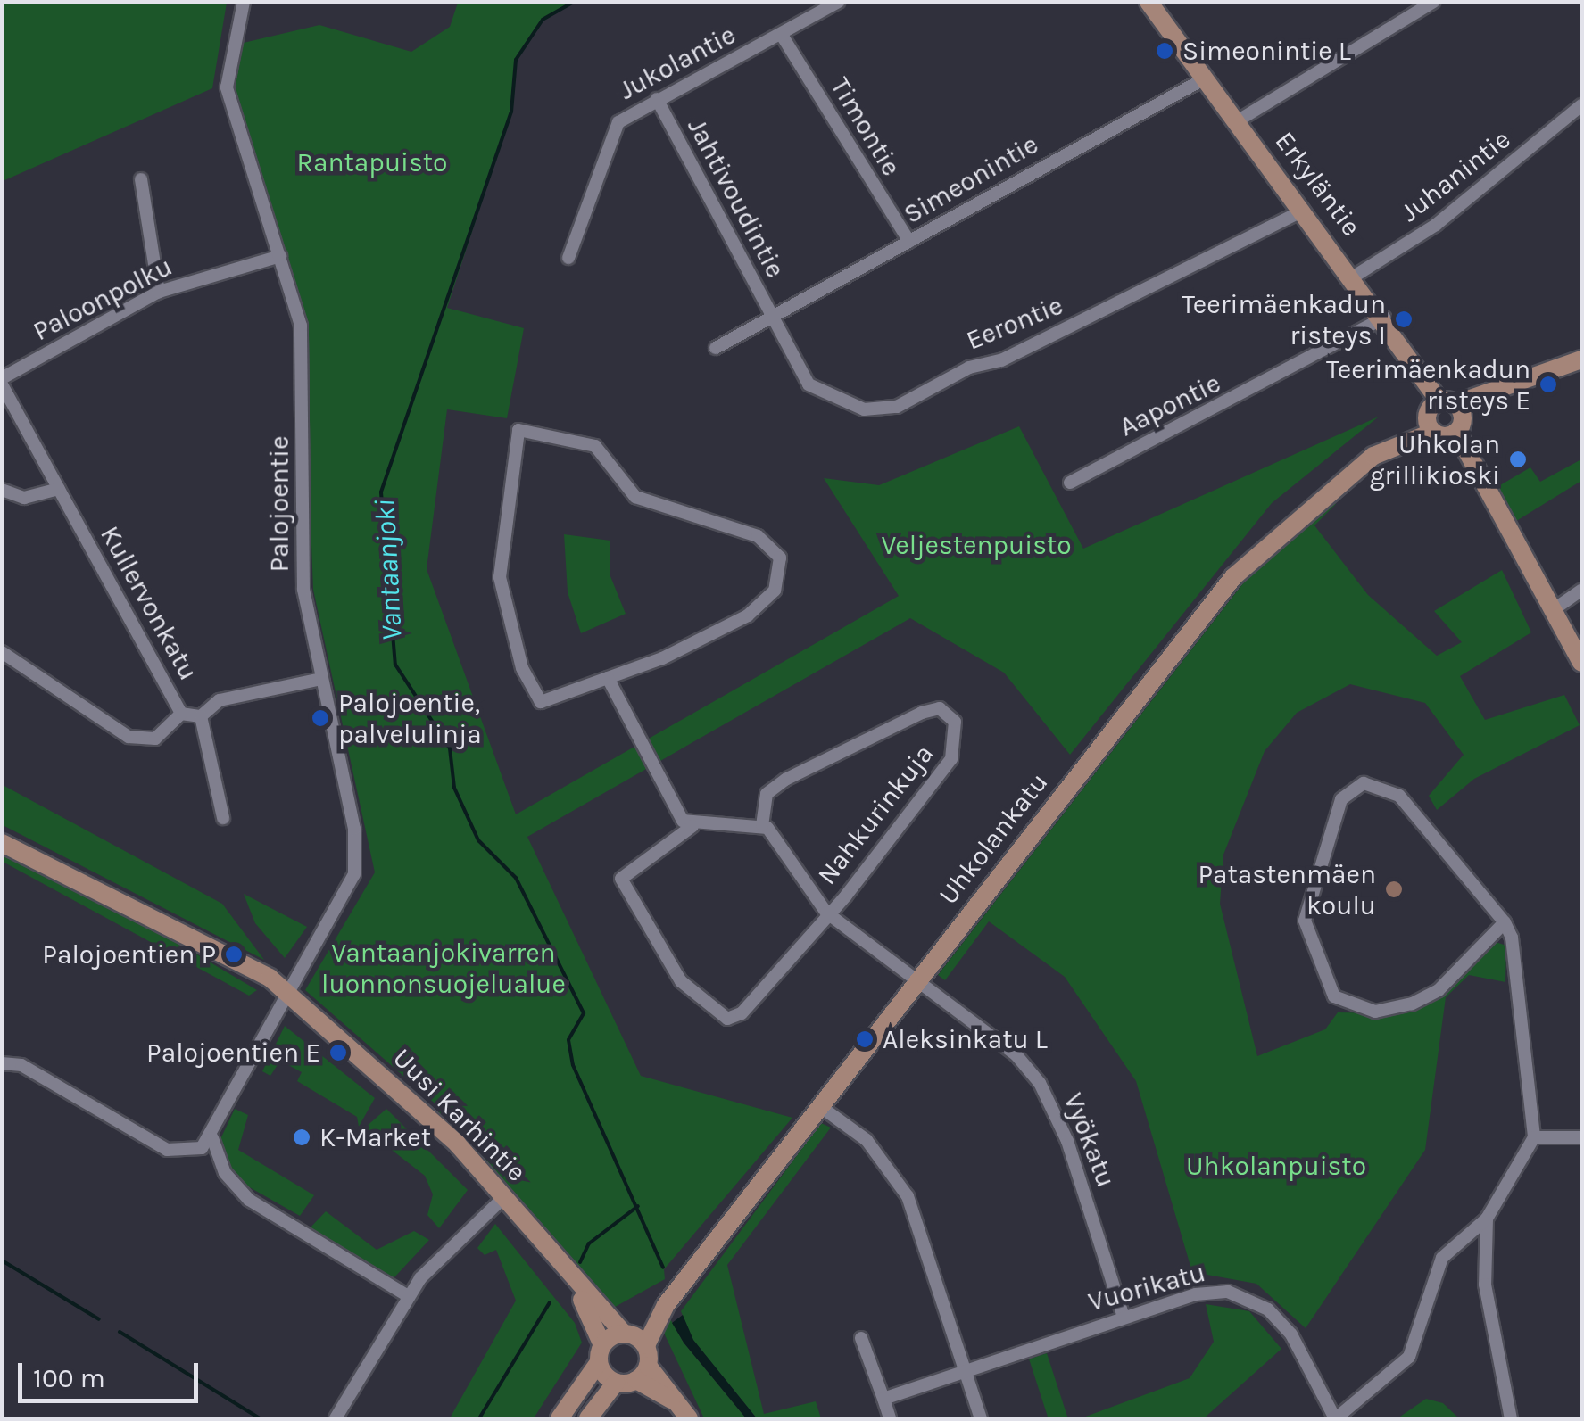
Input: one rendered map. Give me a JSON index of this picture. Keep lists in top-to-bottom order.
{
  "streets": {
    "street": [
      "Jukolantie",
      "Timontie",
      "Juhanintie",
      "Simeonintie",
      "Erkyläntie",
      "Jahtivoudintie",
      "Paloonpolku",
      "Eerontie",
      "Aapontie",
      "Palojoentie",
      "Kullervonkatu",
      "Nahkurinkuja",
      "Uhkolankatu",
      "Uusi Karhintie",
      "Vyökatu",
      "Vuorikatu"
    ]
  },
  "crossings": [
    ["Jukolantie", "Timontie"],
    ["Jukolantie", "Jahtivoudintie"],
    ["Timontie", "Simeonintie"],
    ["Juhanintie", "Erkyläntie"],
    ["Simeonintie", "Erkyläntie"],
    ["Simeonintie", "Jahtivoudintie"],
    ["Simeonintie", "Eerontie"],
    ["Erkyläntie", "Eerontie"],
    ["Erkyläntie", "Aapontie"],
    ["Erkyläntie", "Uhkolankatu"],
    ["Jahtivoudintie", "Eerontie"],
    ["Paloonpolku", "Palojoentie"],
    ["Paloonpolku", "Kullervonkatu"],
    ["Palojoentie", "Kullervonkatu"],
    ["Palojoentie", "Uusi Karhintie"],
    ["Nahkurinkuja", "Vyökatu"],
    ["Uhkolankatu", "Uusi Karhintie"],
    ["Uhkolankatu", "Vyökatu"],
    ["Vyökatu", "Vuorikatu"]
  ],
  "water": ["Vantaanjoki"],
  "parks": [
    "Rantapuisto",
    "Veljestenpuisto",
    "Vantaanjokivarren luonnonsuojelualue",
    "Uhkolanpuisto"
  ],
  "places": [
    "Simeonintie L",
    "Teerimäenkadun risteys I",
    "Teerimäenkadun risteys E",
    "Uhkolan grillikioski",
    "Palojoentie, palvelulinja",
    "Patastenmäen koulu",
    "Palojoentien P",
    "Aleksinkatu L",
    "Palojoentien E",
    "K-Market"
  ],
  "scale_bar": "100 m"
}
